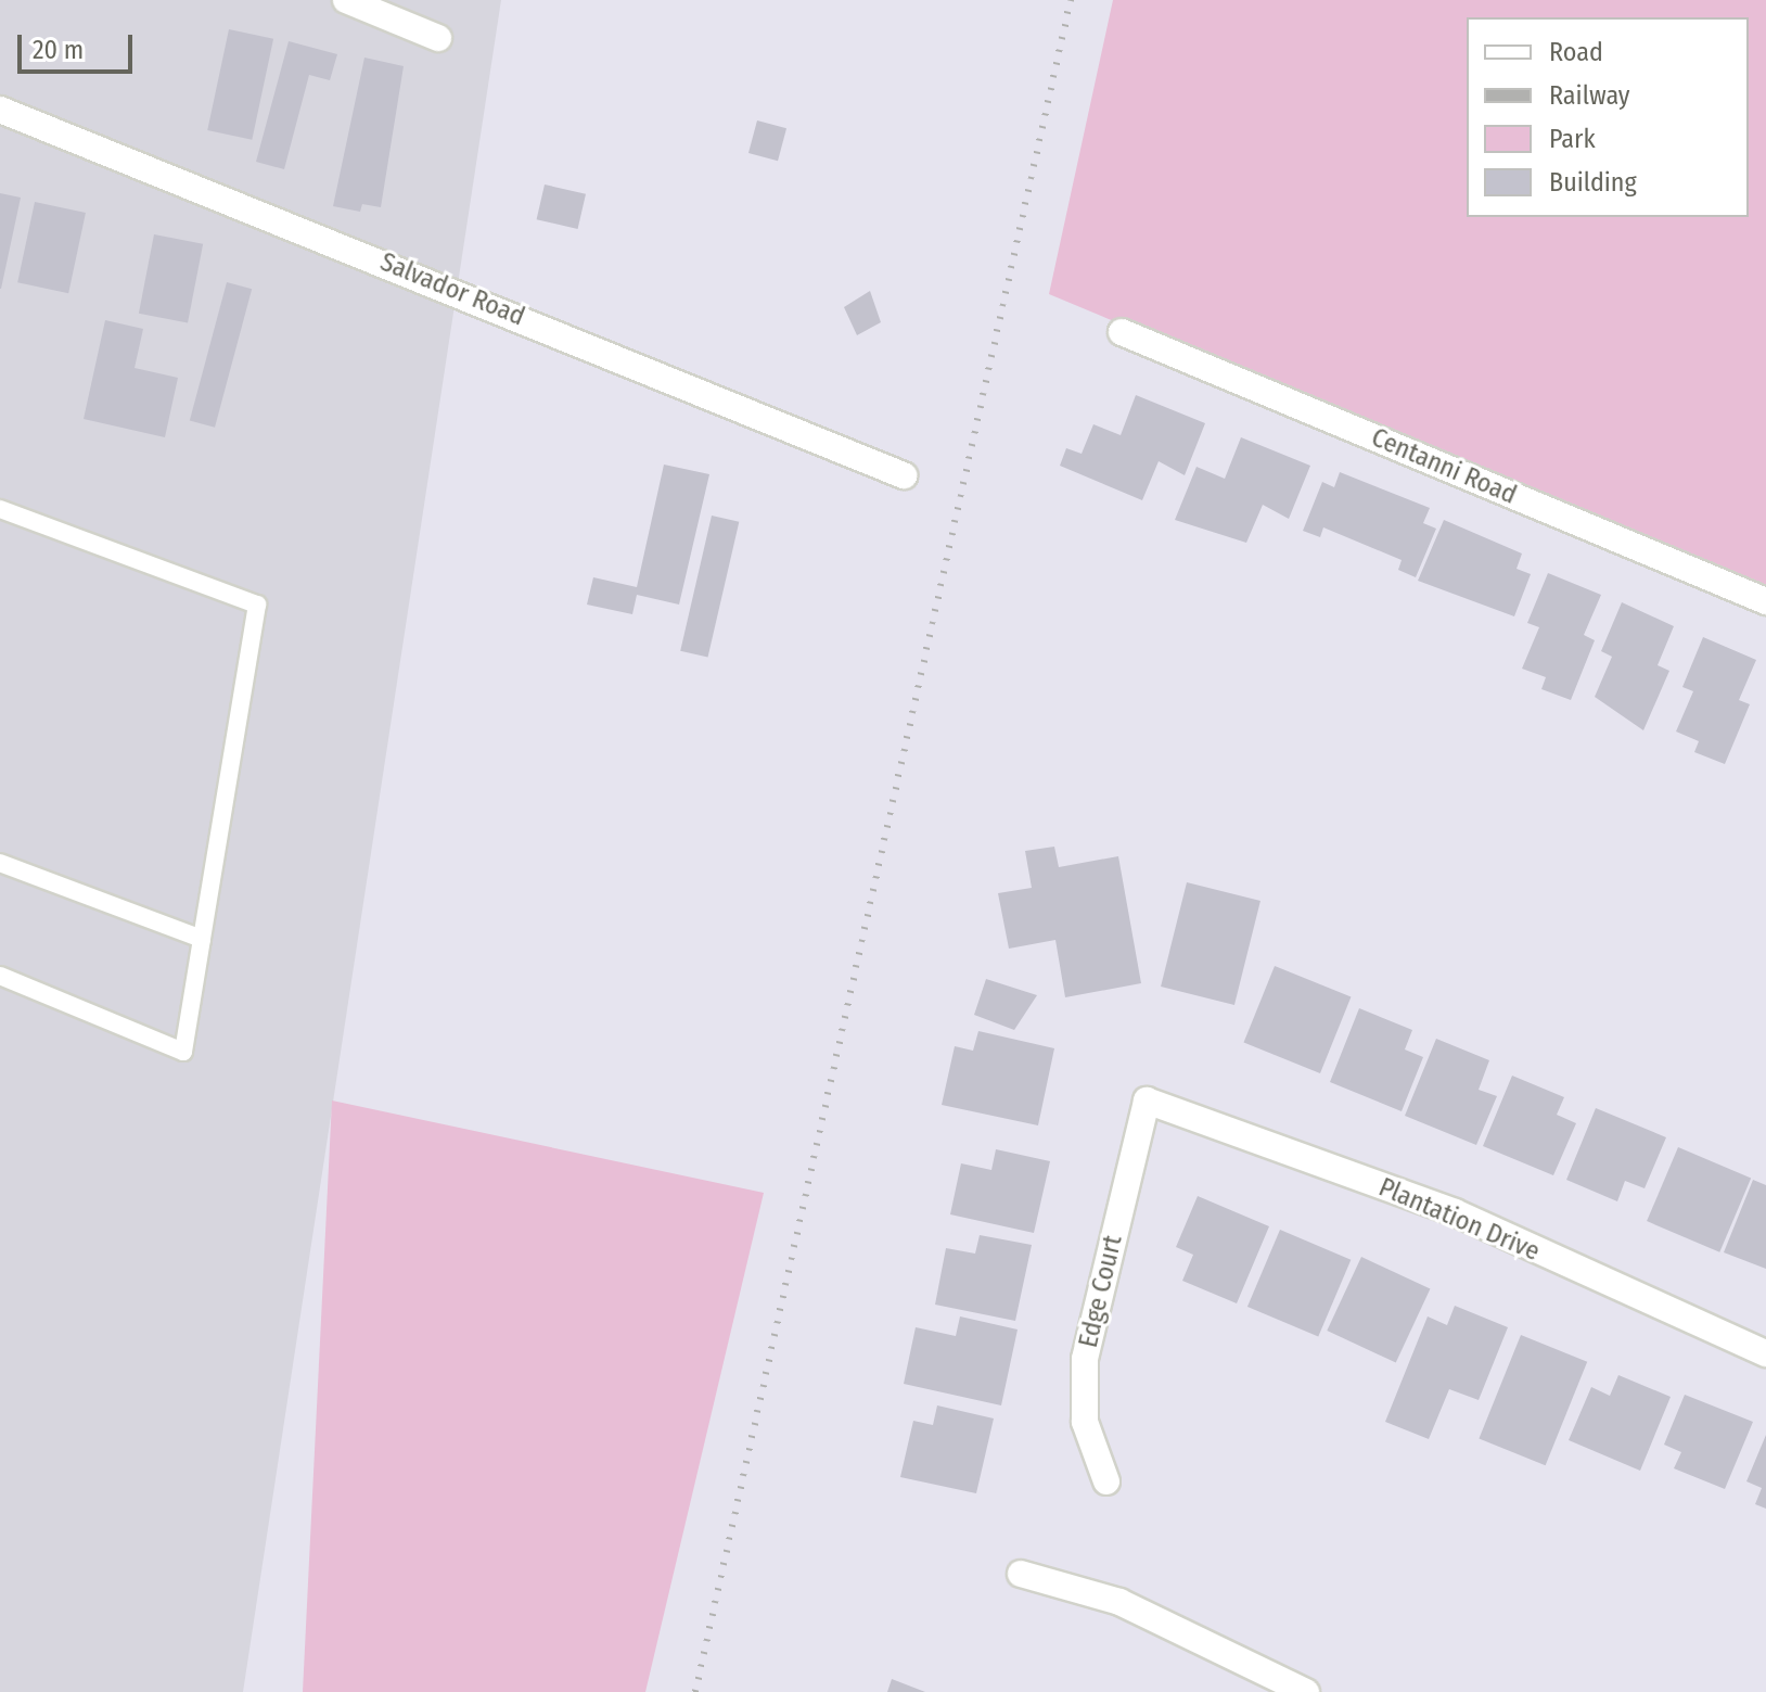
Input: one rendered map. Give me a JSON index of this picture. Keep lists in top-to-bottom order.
{
  "streets": {
    "street": [
      "Salvador Road",
      "Centanni Road",
      "Plantation Drive",
      "Edge Court"
    ]
  },
  "crossings": [
    ["Plantation Drive", "Edge Court"]
  ],
  "legend": [
    "Road",
    "Railway",
    "Park",
    "Building"
  ],
  "scale_bar": "20 m"
}
